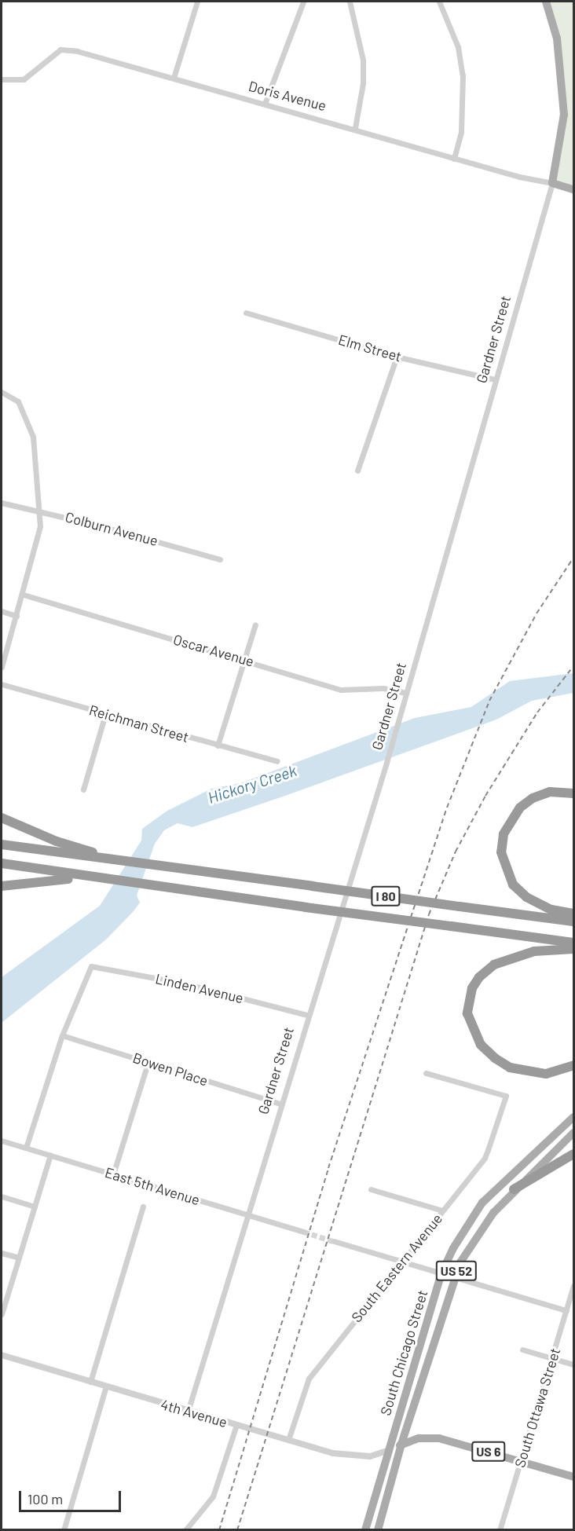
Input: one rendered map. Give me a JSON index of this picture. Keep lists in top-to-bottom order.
{
  "streets": {
    "highway": ["I 80"],
    "main road": [
      "Doris Avenue",
      "Gardner Street",
      "US 52",
      "South Chicago Street",
      "US 6"
    ],
    "street": [
      "Elm Street",
      "Colburn Avenue",
      "Oscar Avenue",
      "Reichman Street",
      "Linden Avenue",
      "Bowen Place",
      "East 5th Avenue",
      "South Eastern Avenue",
      "South Ottawa Street",
      "4th Avenue"
    ]
  },
  "crossings": [
    ["Doris Avenue", "Gardner Street"],
    ["Gardner Street", "Elm Street"],
    ["Gardner Street", "Oscar Avenue"],
    ["Gardner Street", "Linden Avenue"],
    ["Gardner Street", "Bowen Place"],
    ["Gardner Street", "East 5th Avenue"],
    ["Gardner Street", "4th Avenue"],
    ["Linden Avenue", "Bowen Place"],
    ["South Eastern Avenue", "4th Avenue"],
    ["South Chicago Street", "4th Avenue"],
    ["South Chicago Street", "US 6"],
    ["South Ottawa Street", "US 6"],
    ["4th Avenue", "US 6"]
  ],
  "water": ["Hickory Creek"],
  "scale_bar": "100 m"
}
